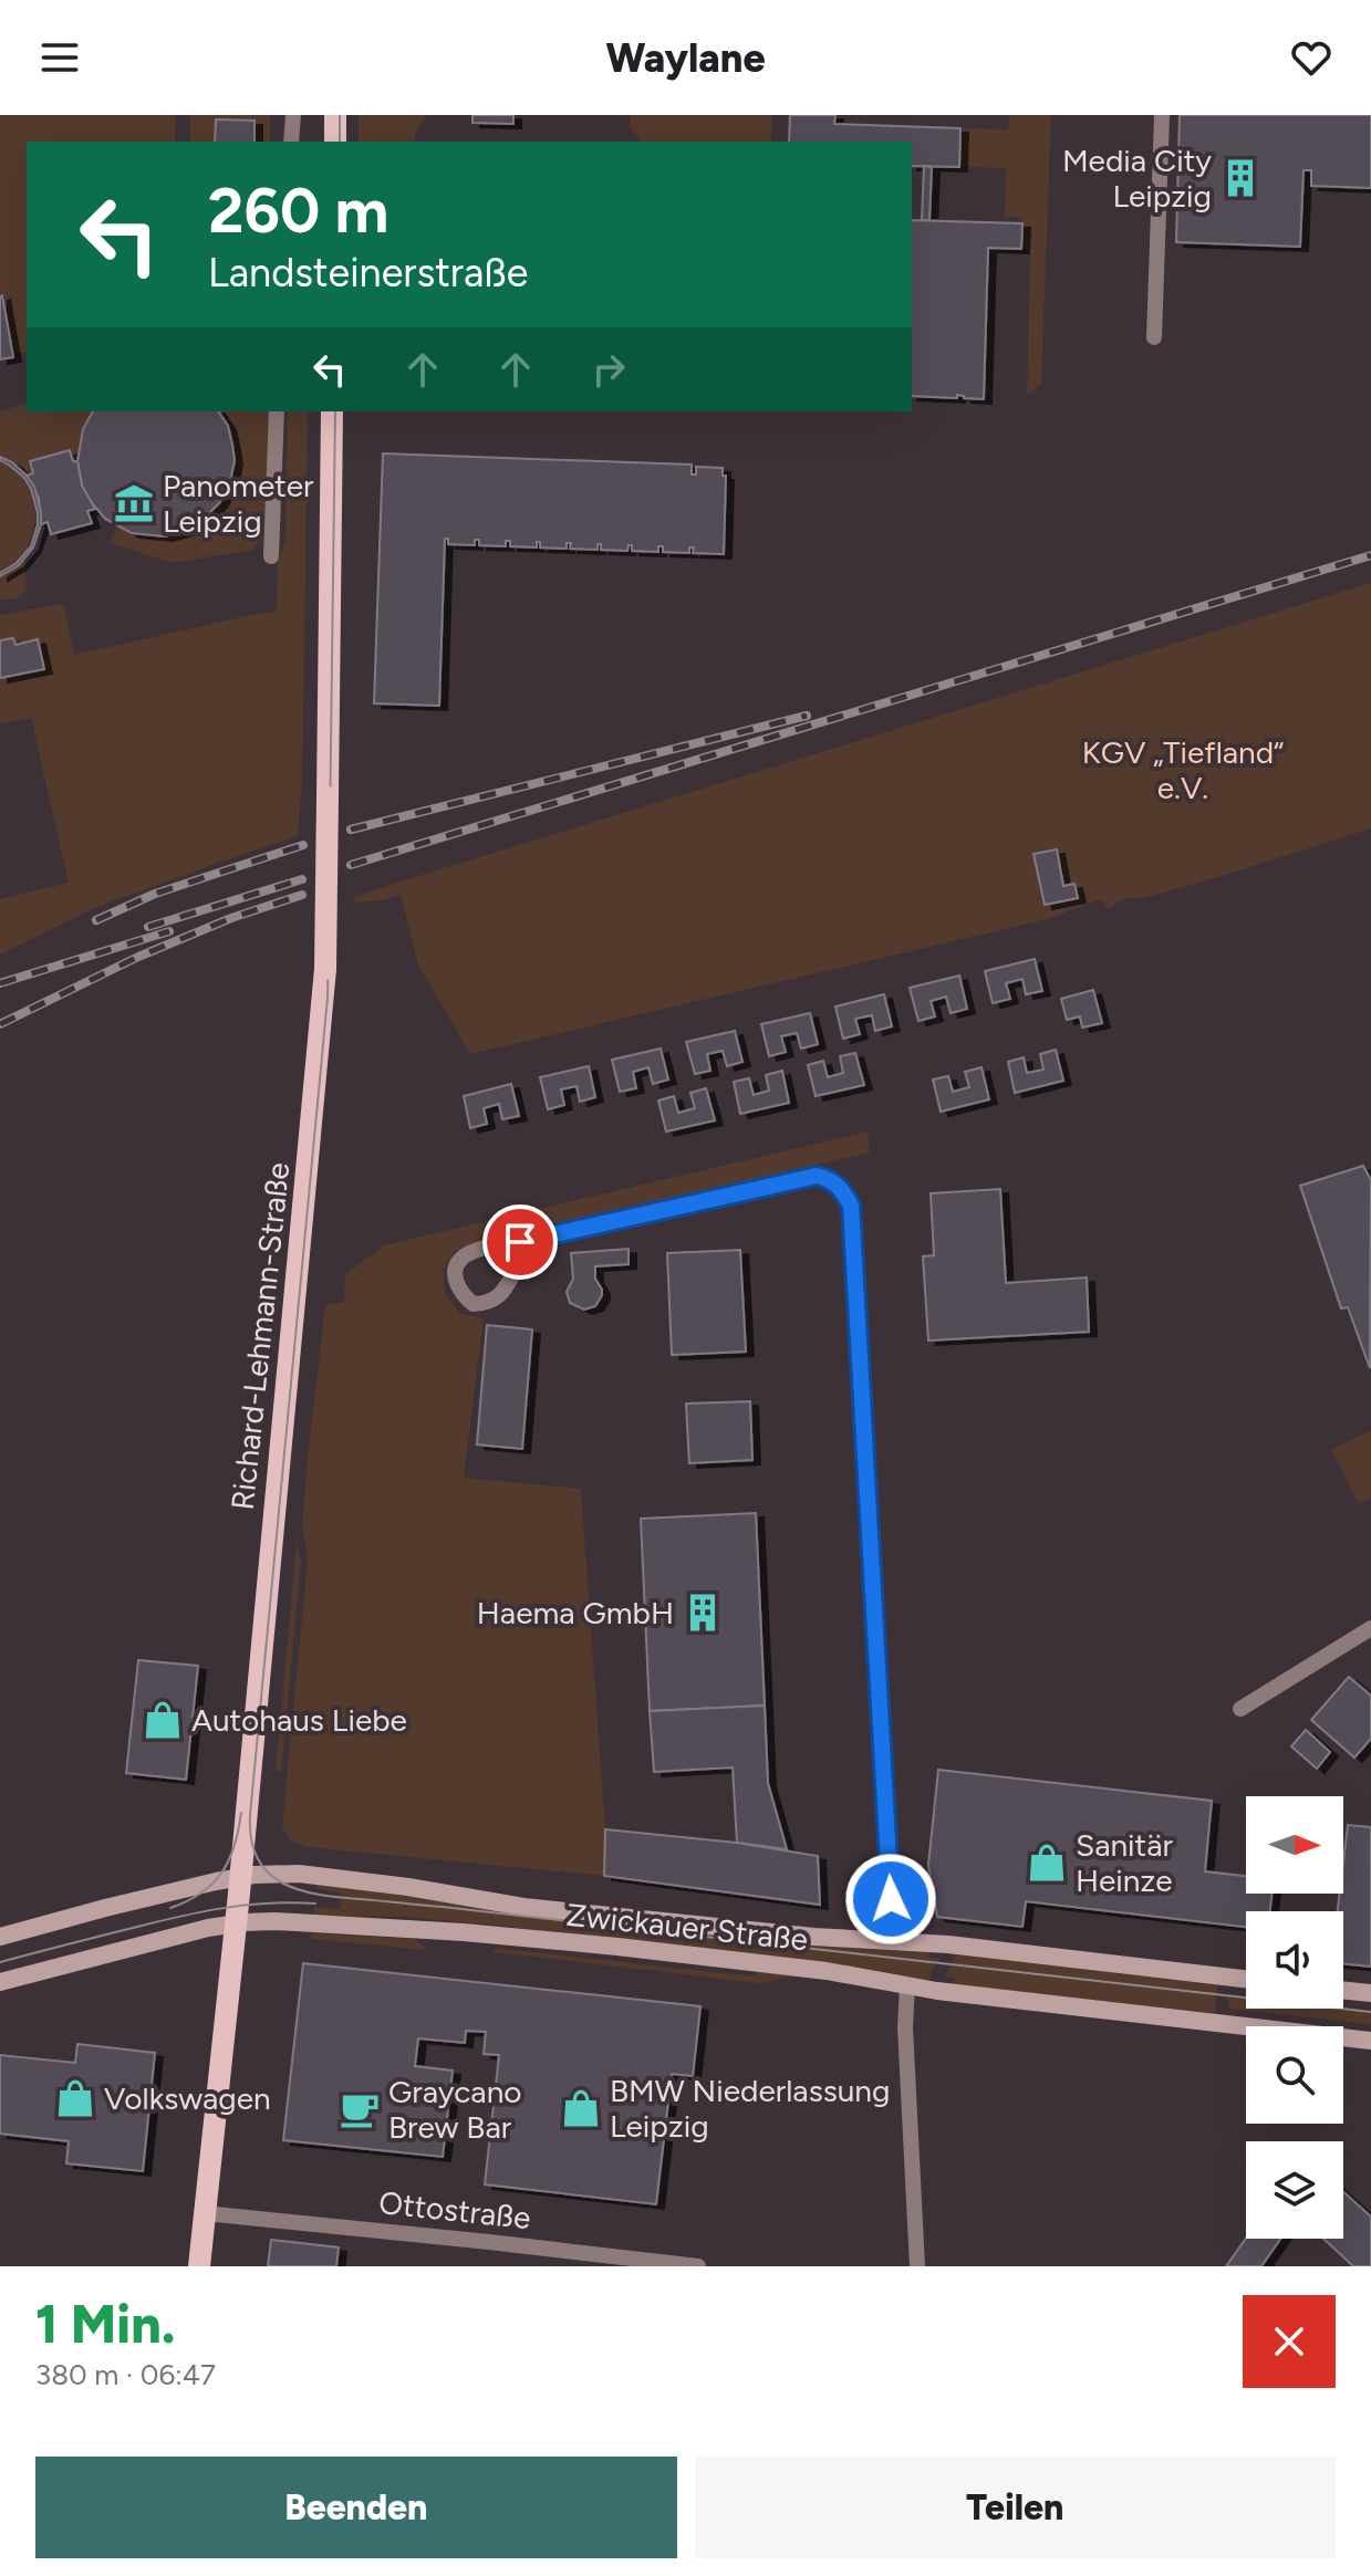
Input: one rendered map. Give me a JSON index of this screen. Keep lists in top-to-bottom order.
{
  "streets": {
    "main road": ["Richard-Lehmann-Straße", "Zwickauer Straße"],
    "street": ["Ottostraße"]
  },
  "crossings": [
    ["Richard-Lehmann-Straße", "Zwickauer Straße"],
    ["Richard-Lehmann-Straße", "Ottostraße"]
  ],
  "parks": ["KGV „Tiefland“ e.V."],
  "places": {
    "building": ["Media City Leipzig", "Haema GmbH"],
    "museum": ["Panometer Leipzig"],
    "shop": [
      "Autohaus Liebe",
      "Sanitär Heinze",
      "Volkswagen",
      "BMW Niederlassung Leipzig"
    ],
    "cafe": ["Graycano Brew Bar"]
  },
  "north": "right",
  "page": {
    "header": "Waylane",
    "turn": ["260 m", "Landsteinerstraße"],
    "heading": ["1 Min.", "380 m · 06:47"],
    "buttons": ["Beenden", "Teilen"]
  }
}
